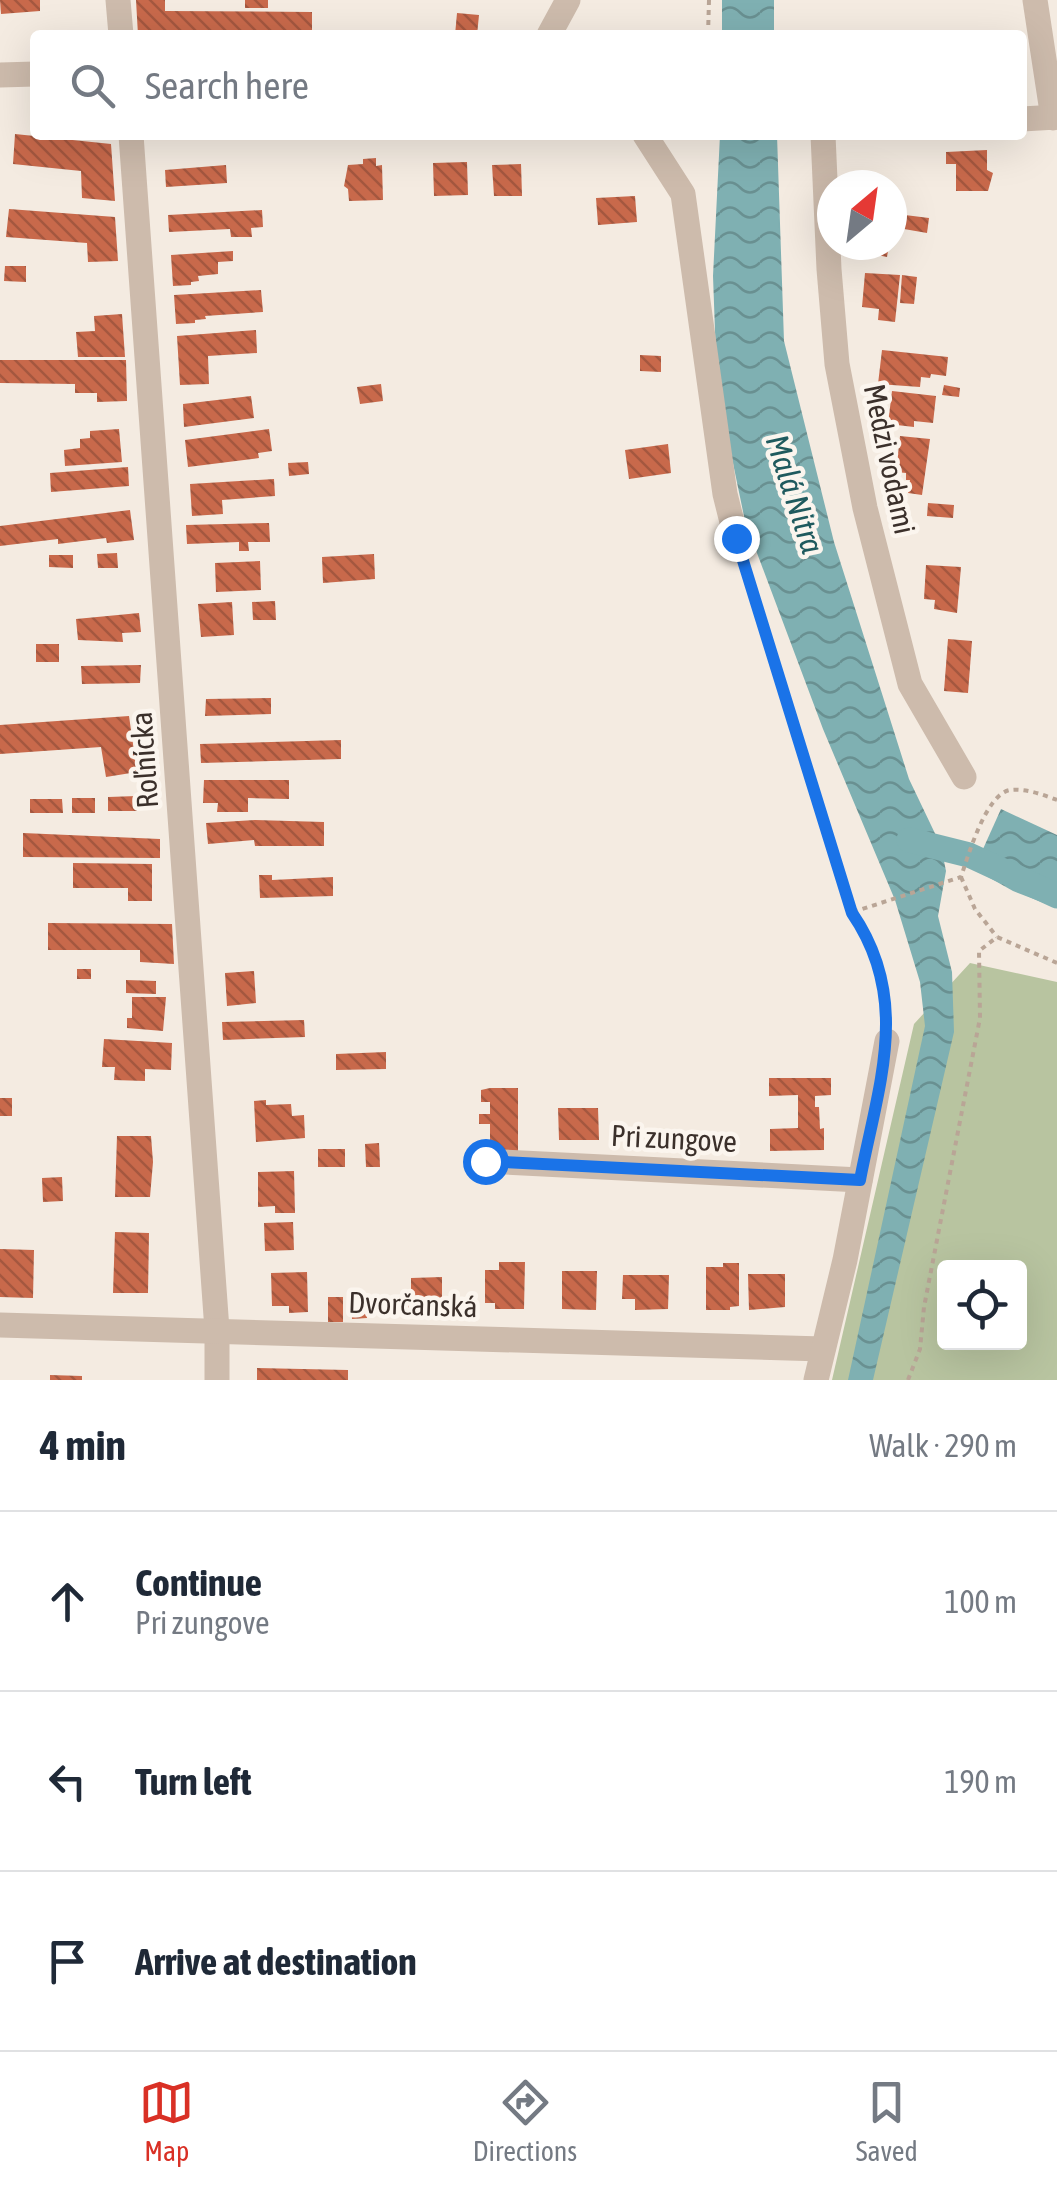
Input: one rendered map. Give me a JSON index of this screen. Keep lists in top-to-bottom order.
{
  "streets": {
    "street": [
      "Medzi vodami",
      "Roľnícka",
      "Pri zungove",
      "Dvorčanská"
    ]
  },
  "crossings": [
    ["Roľnícka", "Dvorčanská"]
  ],
  "water": ["Malá Nitra"],
  "north": "top right",
  "page": {
    "search": "Search here",
    "heading": ["4 min", "Walk · 290 m"],
    "list": [
      ["Continue", "Pri zungove", "100 m"],
      ["Turn left", "190 m"],
      "Arrive at destination"
    ],
    "nav": ["Map", "Directions", "Saved"]
  }
}
